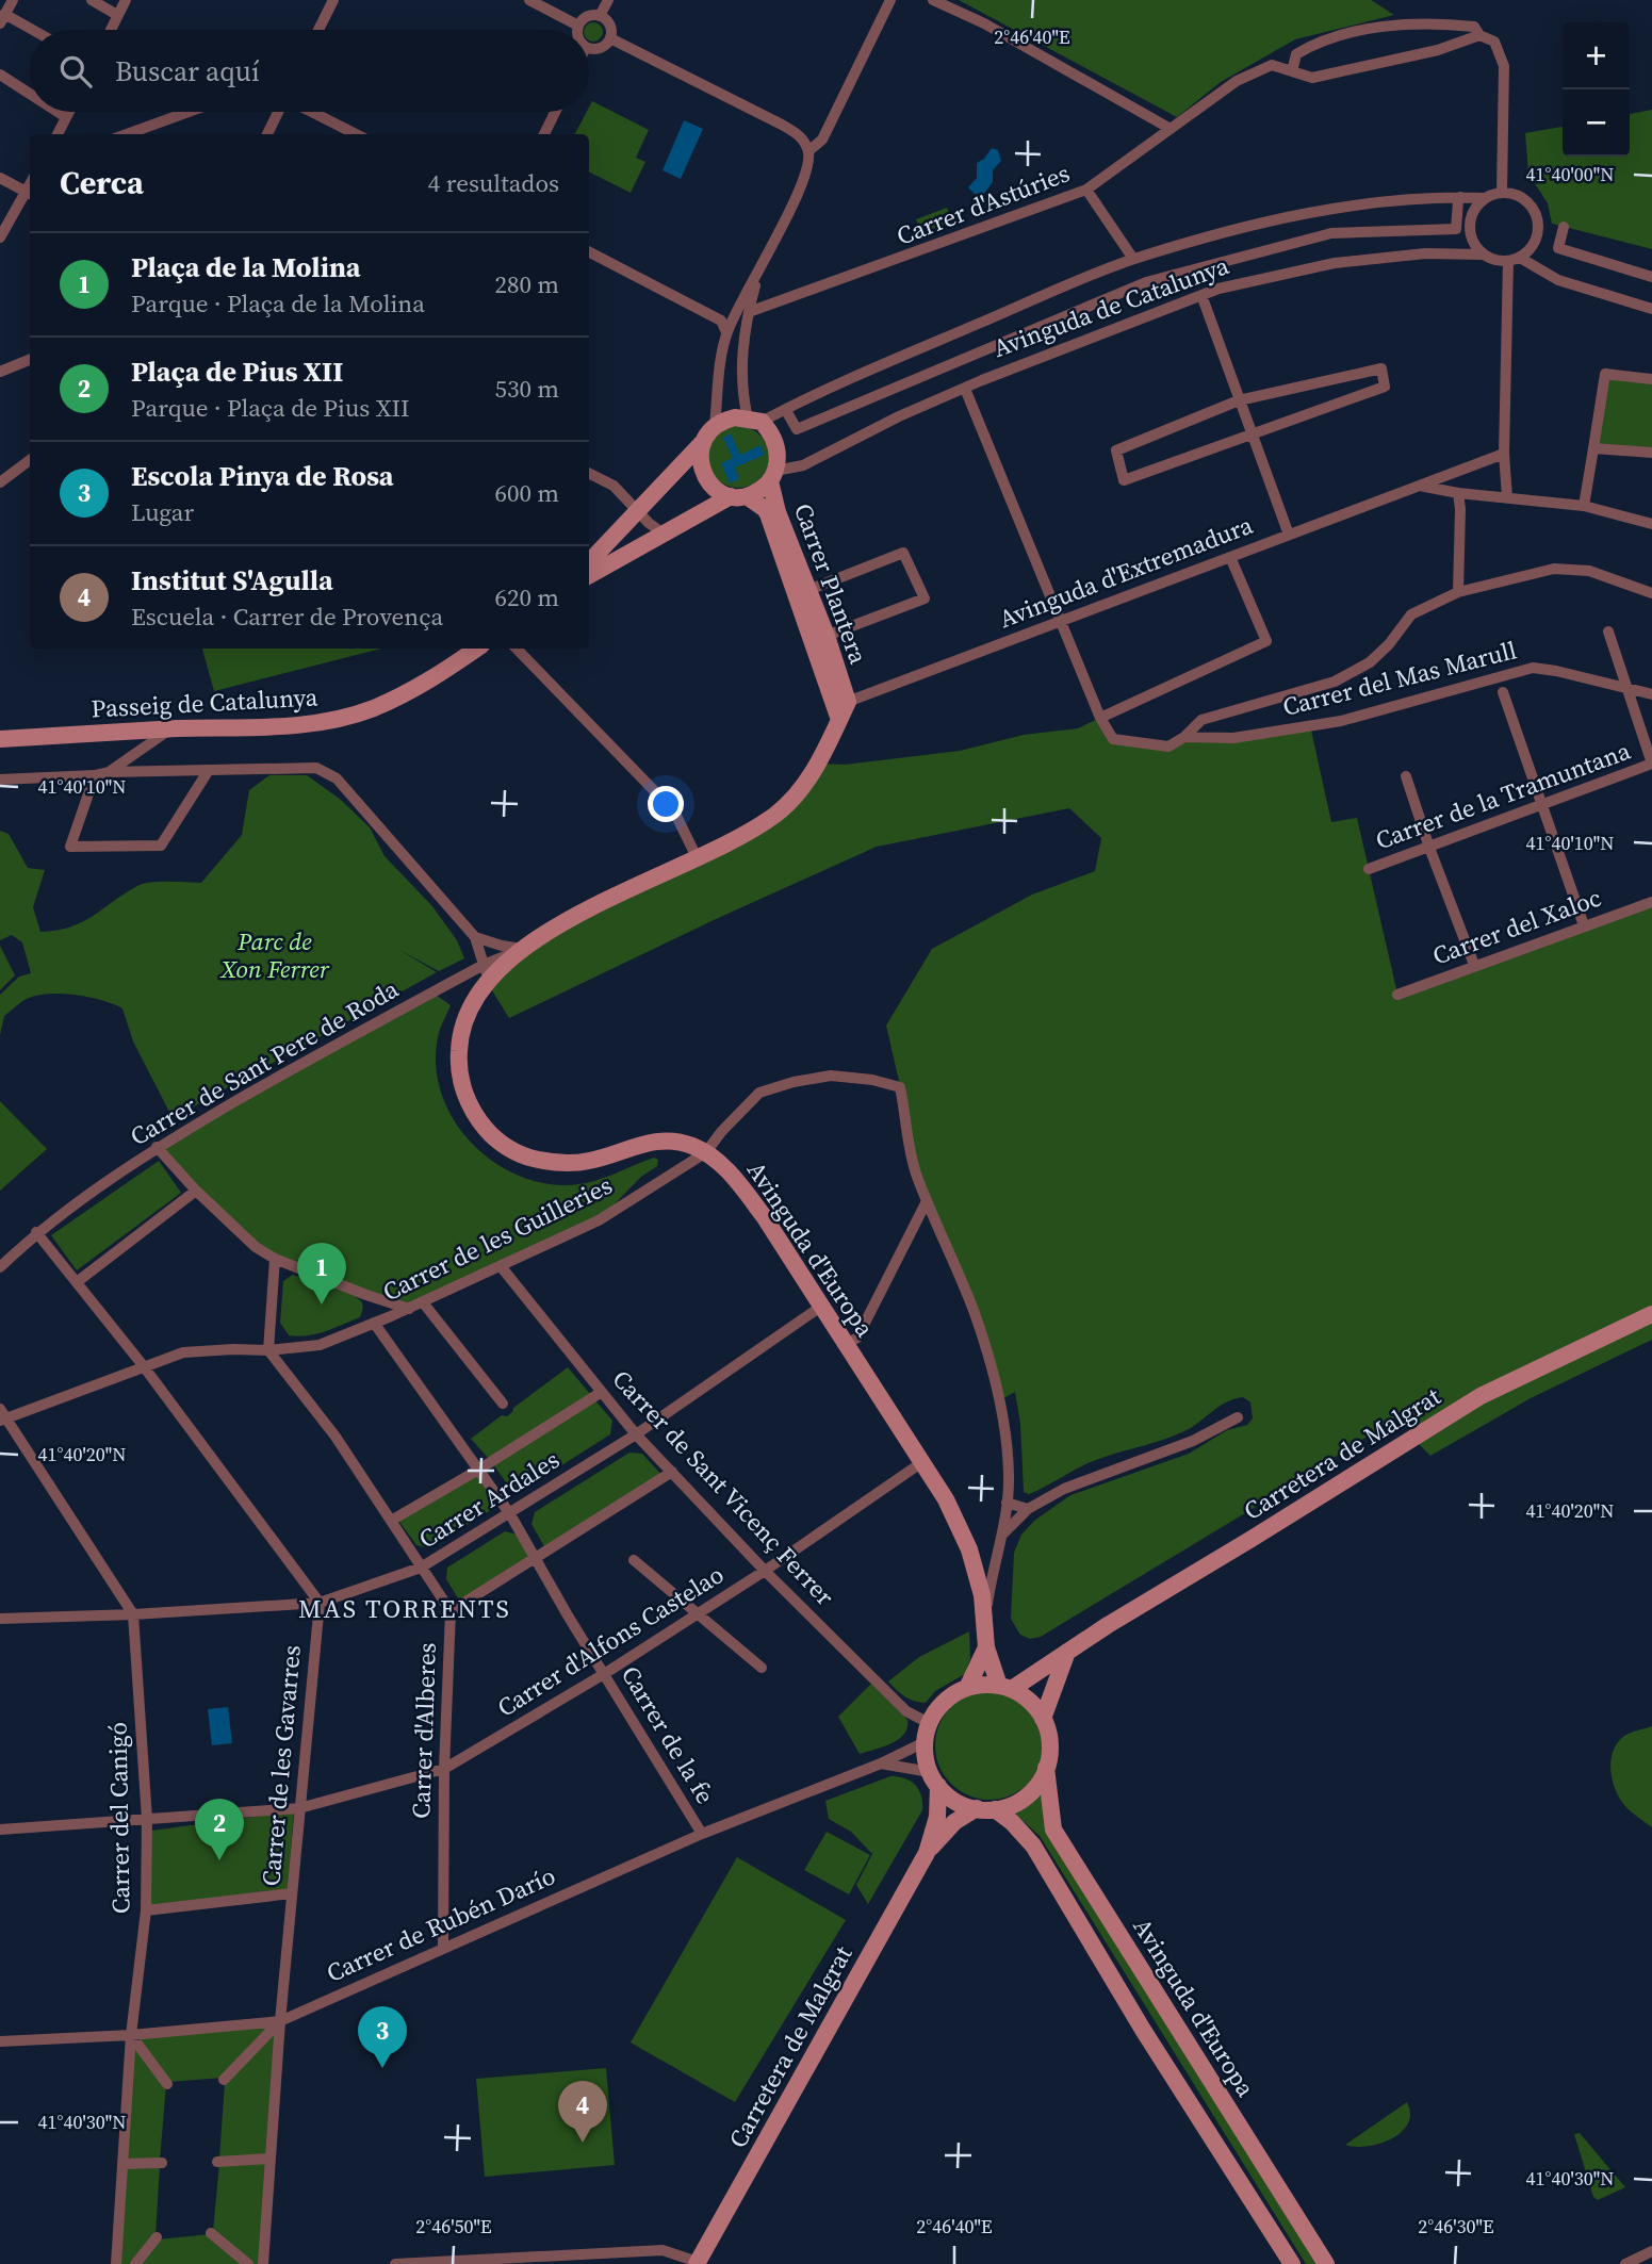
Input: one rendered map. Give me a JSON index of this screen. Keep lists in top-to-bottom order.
{
  "streets": {
    "street": [
      "Carrer d'Astúries",
      "Avinguda de Catalunya",
      "Avinguda d'Extremadura",
      "Carrer Plantera",
      "Carrer del Mas Marull",
      "Passeig de Catalunya",
      "Carrer de la Tramuntana",
      "Carrer del Xaloc",
      "Carrer de Sant Pere de Roda",
      "Carrer de les Guilleries",
      "Avinguda d'Europa",
      "Carretera de Malgrat",
      "Carrer de Sant Vicenç Ferrer",
      "Carrer Ardales",
      "Carrer d'Alfons Castelao",
      "Carrer d'Alberes",
      "Carrer de la fe",
      "Carrer de les Gavarres",
      "Carrer del Canigó",
      "Carrer de Rubén Darío"
    ]
  },
  "crossings": [
    ["Avinguda de Catalunya", "Carrer Plantera"],
    ["Avinguda d'Extremadura", "Carrer Plantera"],
    ["Avinguda d'Extremadura", "Avinguda d'Europa"],
    ["Carrer Plantera", "Avinguda d'Europa"],
    ["Carrer de Sant Pere de Roda", "Avinguda d'Europa"],
    ["Carrer de les Guilleries", "Avinguda d'Europa"],
    ["Carrer de les Guilleries", "Carrer de Sant Vicenç Ferrer"],
    ["Carrer de les Guilleries", "Carrer d'Alberes"],
    ["Carrer de les Guilleries", "Carrer de la fe"],
    ["Carrer de les Guilleries", "Carrer del Canigó"],
    ["Avinguda d'Europa", "Carretera de Malgrat"],
    ["Avinguda d'Europa", "Carrer de Sant Vicenç Ferrer"],
    ["Avinguda d'Europa", "Carrer Ardales"],
    ["Avinguda d'Europa", "Carrer d'Alfons Castelao"],
    ["Avinguda d'Europa", "Carrer de Rubén Darío"],
    ["Carretera de Malgrat", "Carrer de Sant Vicenç Ferrer"],
    ["Carretera de Malgrat", "Carrer de Rubén Darío"],
    ["Carrer de Sant Vicenç Ferrer", "Carrer Ardales"],
    ["Carrer de Sant Vicenç Ferrer", "Carrer d'Alfons Castelao"],
    ["Carrer de Sant Vicenç Ferrer", "Carrer de Rubén Darío"],
    ["Carrer Ardales", "Carrer d'Alberes"],
    ["Carrer Ardales", "Carrer de la fe"],
    ["Carrer Ardales", "Carrer de les Gavarres"],
    ["Carrer Ardales", "Carrer del Canigó"],
    ["Carrer d'Alfons Castelao", "Carrer d'Alberes"],
    ["Carrer d'Alfons Castelao", "Carrer de la fe"],
    ["Carrer d'Alfons Castelao", "Carrer de les Gavarres"],
    ["Carrer d'Alfons Castelao", "Carrer del Canigó"],
    ["Carrer d'Alberes", "Carrer de Rubén Darío"],
    ["Carrer de la fe", "Carrer de Rubén Darío"],
    ["Carrer de les Gavarres", "Carrer de Rubén Darío"],
    ["Carrer del Canigó", "Carrer de Rubén Darío"]
  ],
  "districts": ["MAS TORRENTS"],
  "parks": ["Parc de Xon Ferrer"],
  "page": {
    "map_buttons": ["+", "−"],
    "search": "Buscar aquí",
    "heading": ["Cerca", "4 resultados"],
    "list": [
      {
        "mark": "1",
        "name": "Plaça de la Molina",
        "note": "Parque · Plaça de la Molina",
        "value": "280 m"
      },
      {
        "mark": "2",
        "name": "Plaça de Pius XII",
        "note": "Parque · Plaça de Pius XII",
        "value": "530 m"
      },
      {
        "mark": "3",
        "name": "Escola Pinya de Rosa",
        "note": "Lugar",
        "value": "600 m"
      },
      {
        "mark": "4",
        "name": "Institut S'Agulla",
        "note": "Escuela · Carrer de Provença",
        "value": "620 m"
      }
    ],
    "pins": [
      "1",
      "2",
      "3",
      "4"
    ]
  },
  "coordinates": [
    "2°46'40\"E",
    "41°40'00\"N",
    "41°40'10\"N",
    "41°40'20\"N",
    "41°40'30\"N",
    "2°46'50\"E",
    "2°46'30\"E"
  ]
}
